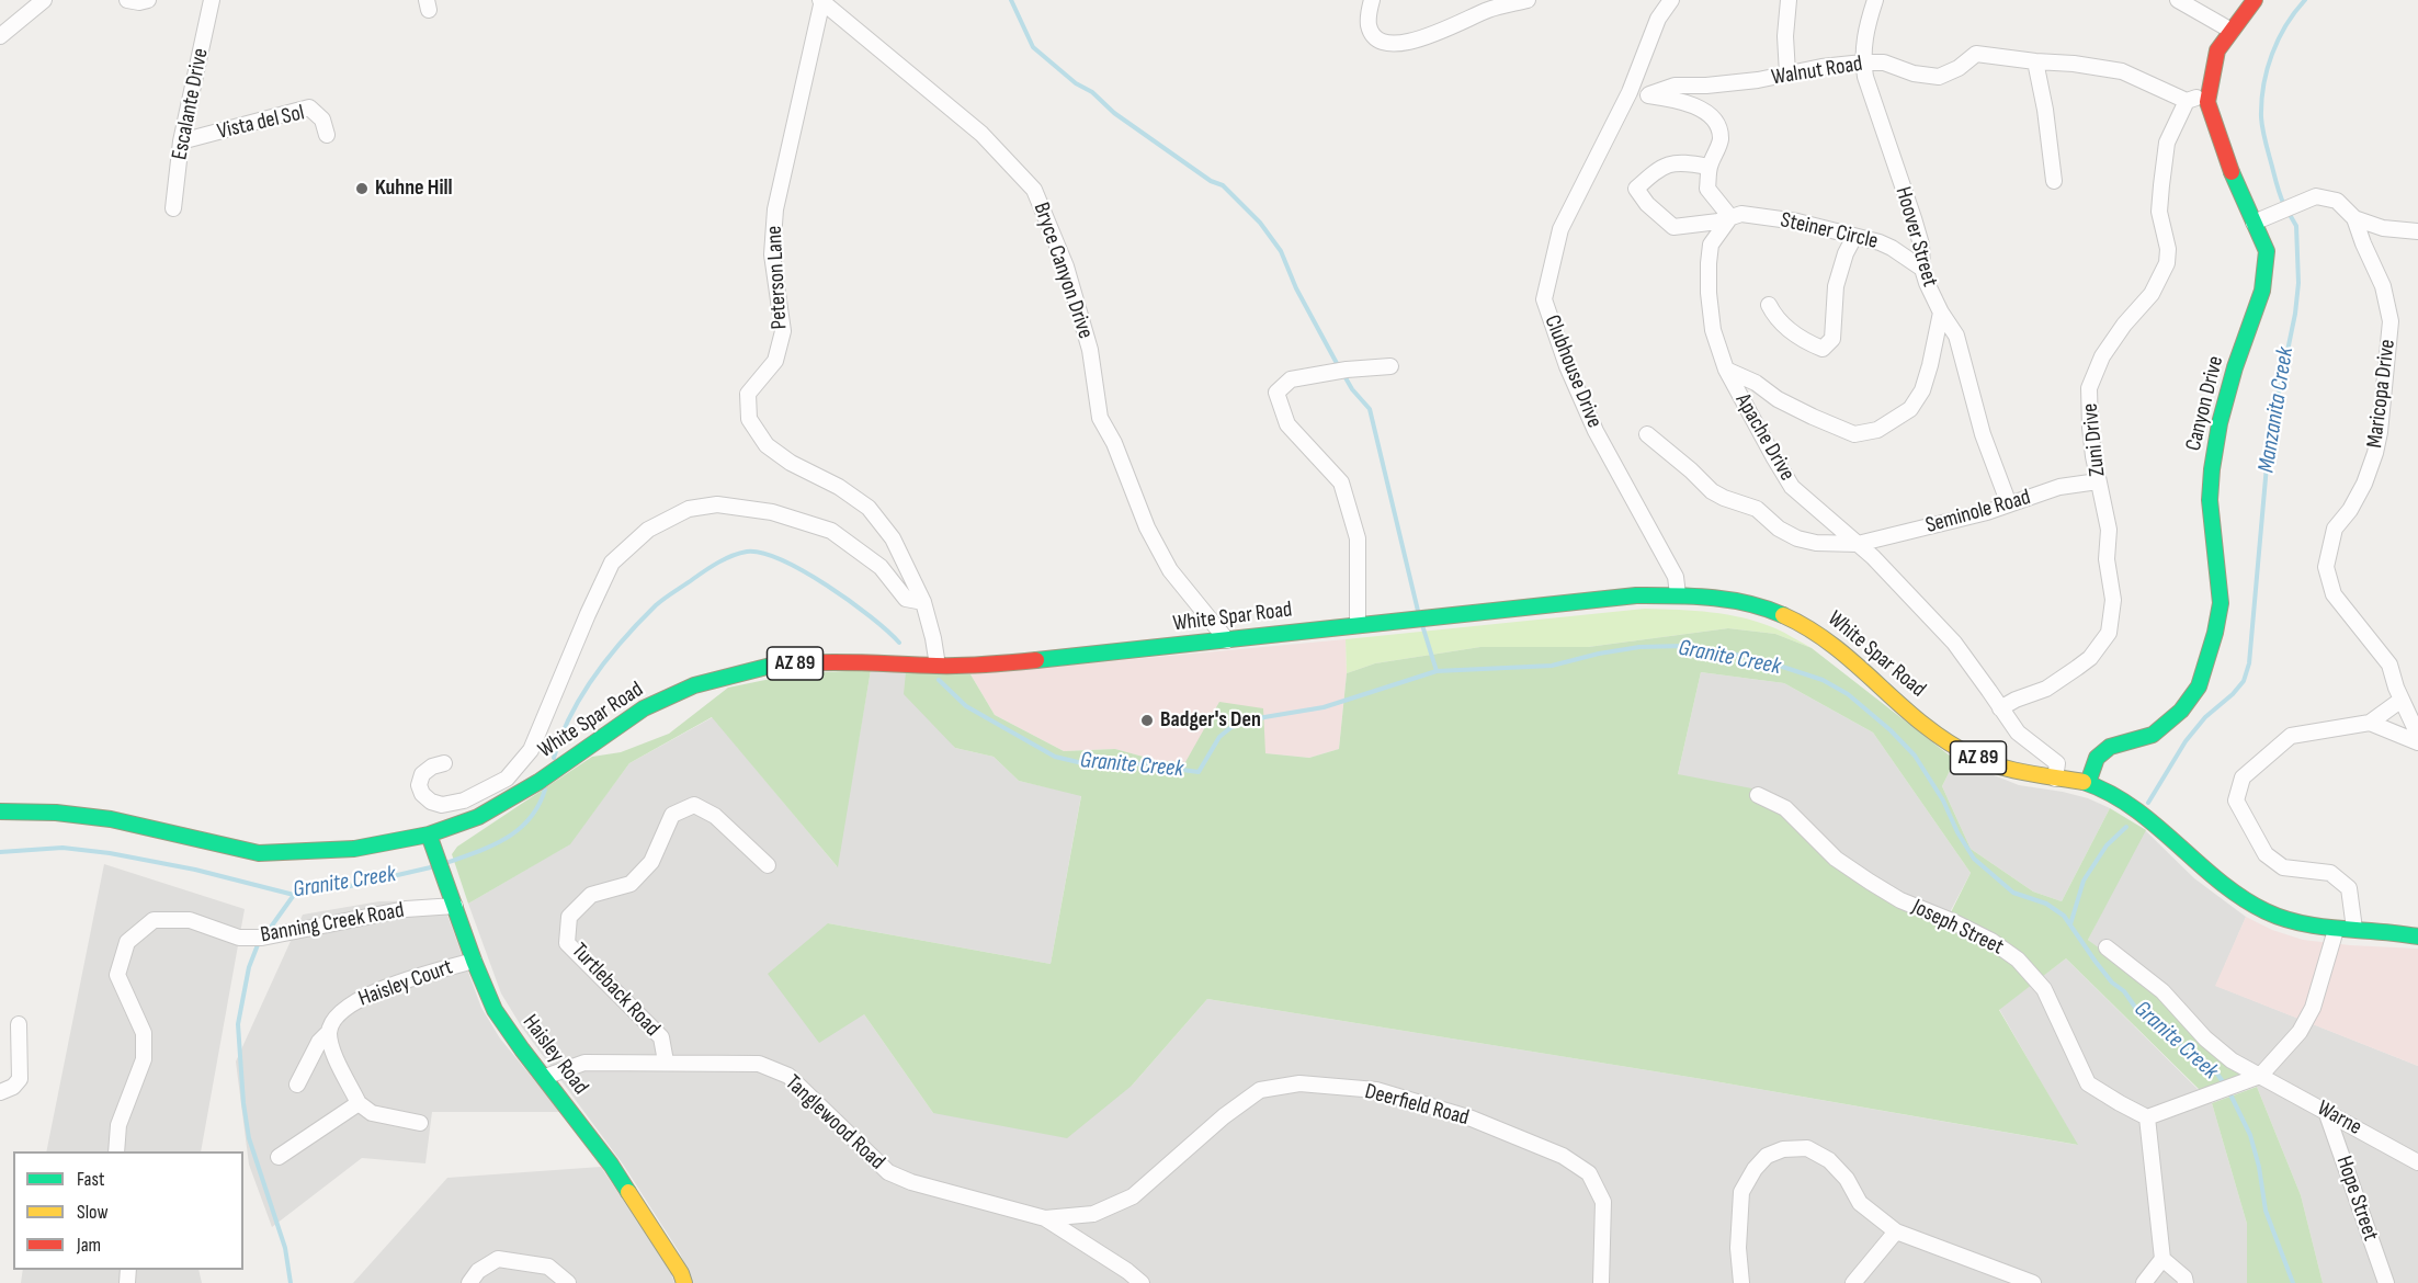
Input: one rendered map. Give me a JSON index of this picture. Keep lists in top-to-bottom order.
{
  "streets": {
    "main road": [
      "Canyon Drive",
      "White Spar Road",
      "AZ 89",
      "Haisley Road"
    ],
    "street": [
      "Walnut Road",
      "Escalante Drive",
      "Vista del Sol",
      "Steiner Circle",
      "Hoover Street",
      "Bryce Canyon Drive",
      "Peterson Lane",
      "Clubhouse Drive",
      "Maricopa Drive",
      "Apache Drive",
      "Zuni Drive",
      "Seminole Road",
      "Banning Creek Road",
      "Joseph Street",
      "Haisley Court",
      "Turtleback Road",
      "Deerfield Road",
      "Warne",
      "Tanglewood Road",
      "Hope Street"
    ]
  },
  "crossings": [
    ["Walnut Road", "Hoover Street"],
    ["Walnut Road", "Clubhouse Drive"],
    ["Walnut Road", "Zuni Drive"],
    ["Escalante Drive", "Vista del Sol"],
    ["Steiner Circle", "Hoover Street"],
    ["Steiner Circle", "Apache Drive"],
    ["Hoover Street", "Apache Drive"],
    ["Hoover Street", "Seminole Road"],
    ["Bryce Canyon Drive", "Peterson Lane"],
    ["Bryce Canyon Drive", "White Spar Road"],
    ["Peterson Lane", "White Spar Road"],
    ["Clubhouse Drive", "White Spar Road"],
    ["Canyon Drive", "White Spar Road"],
    ["Apache Drive", "Zuni Drive"],
    ["Apache Drive", "Seminole Road"],
    ["Apache Drive", "White Spar Road"],
    ["Zuni Drive", "Seminole Road"],
    ["White Spar Road", "Haisley Road"],
    ["Banning Creek Road", "Haisley Road"],
    ["Haisley Court", "Haisley Road"],
    ["Turtleback Road", "Tanglewood Road"],
    ["Haisley Road", "Tanglewood Road"],
    ["Deerfield Road", "Tanglewood Road"],
    ["Warne", "Hope Street"]
  ],
  "water": ["Manzanita Creek", "Granite Creek"],
  "places": ["Kuhne Hill", "Badger's Den"],
  "legend": ["Fast", "Slow", "Jam"]
}
